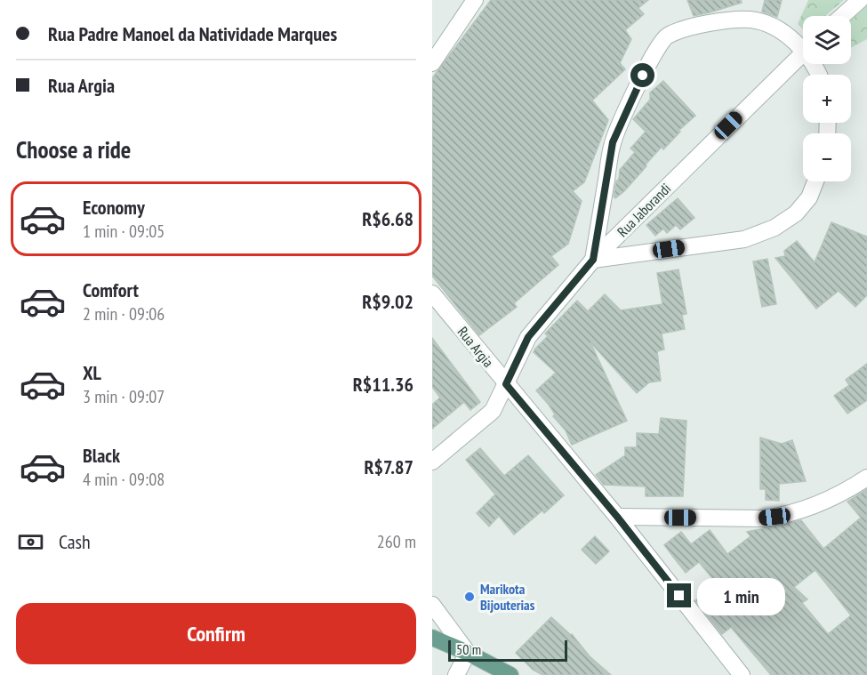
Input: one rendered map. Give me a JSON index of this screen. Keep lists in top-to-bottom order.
{
  "streets": {
    "street": ["Rua Jaborandi", "Rua Argia"]
  },
  "crossings": [
    ["Rua Jaborandi", "Rua Argia"]
  ],
  "places": ["Marikota Bijouterias"],
  "scale_bar": "50 m",
  "page": {
    "banner": ["Rua Padre Manoel da Natividade Marques", "Rua Argia"],
    "map_buttons": ["+", "−"],
    "heading": "Choose a ride",
    "list": [
      {
        "name": "Economy",
        "note": "1 min · 09:05",
        "value": "R$6.68"
      },
      {
        "name": "Comfort",
        "note": "2 min · 09:06",
        "value": "R$9.02"
      },
      {
        "name": "XL",
        "note": "3 min · 09:07",
        "value": "R$11.36"
      },
      {
        "name": "Black",
        "note": "4 min · 09:08",
        "value": "R$7.87"
      }
    ],
    "pay": ["Cash", "260 m"],
    "bubble": "1 min",
    "buttons": "Confirm",
    "scale": "50 m"
  }
}
